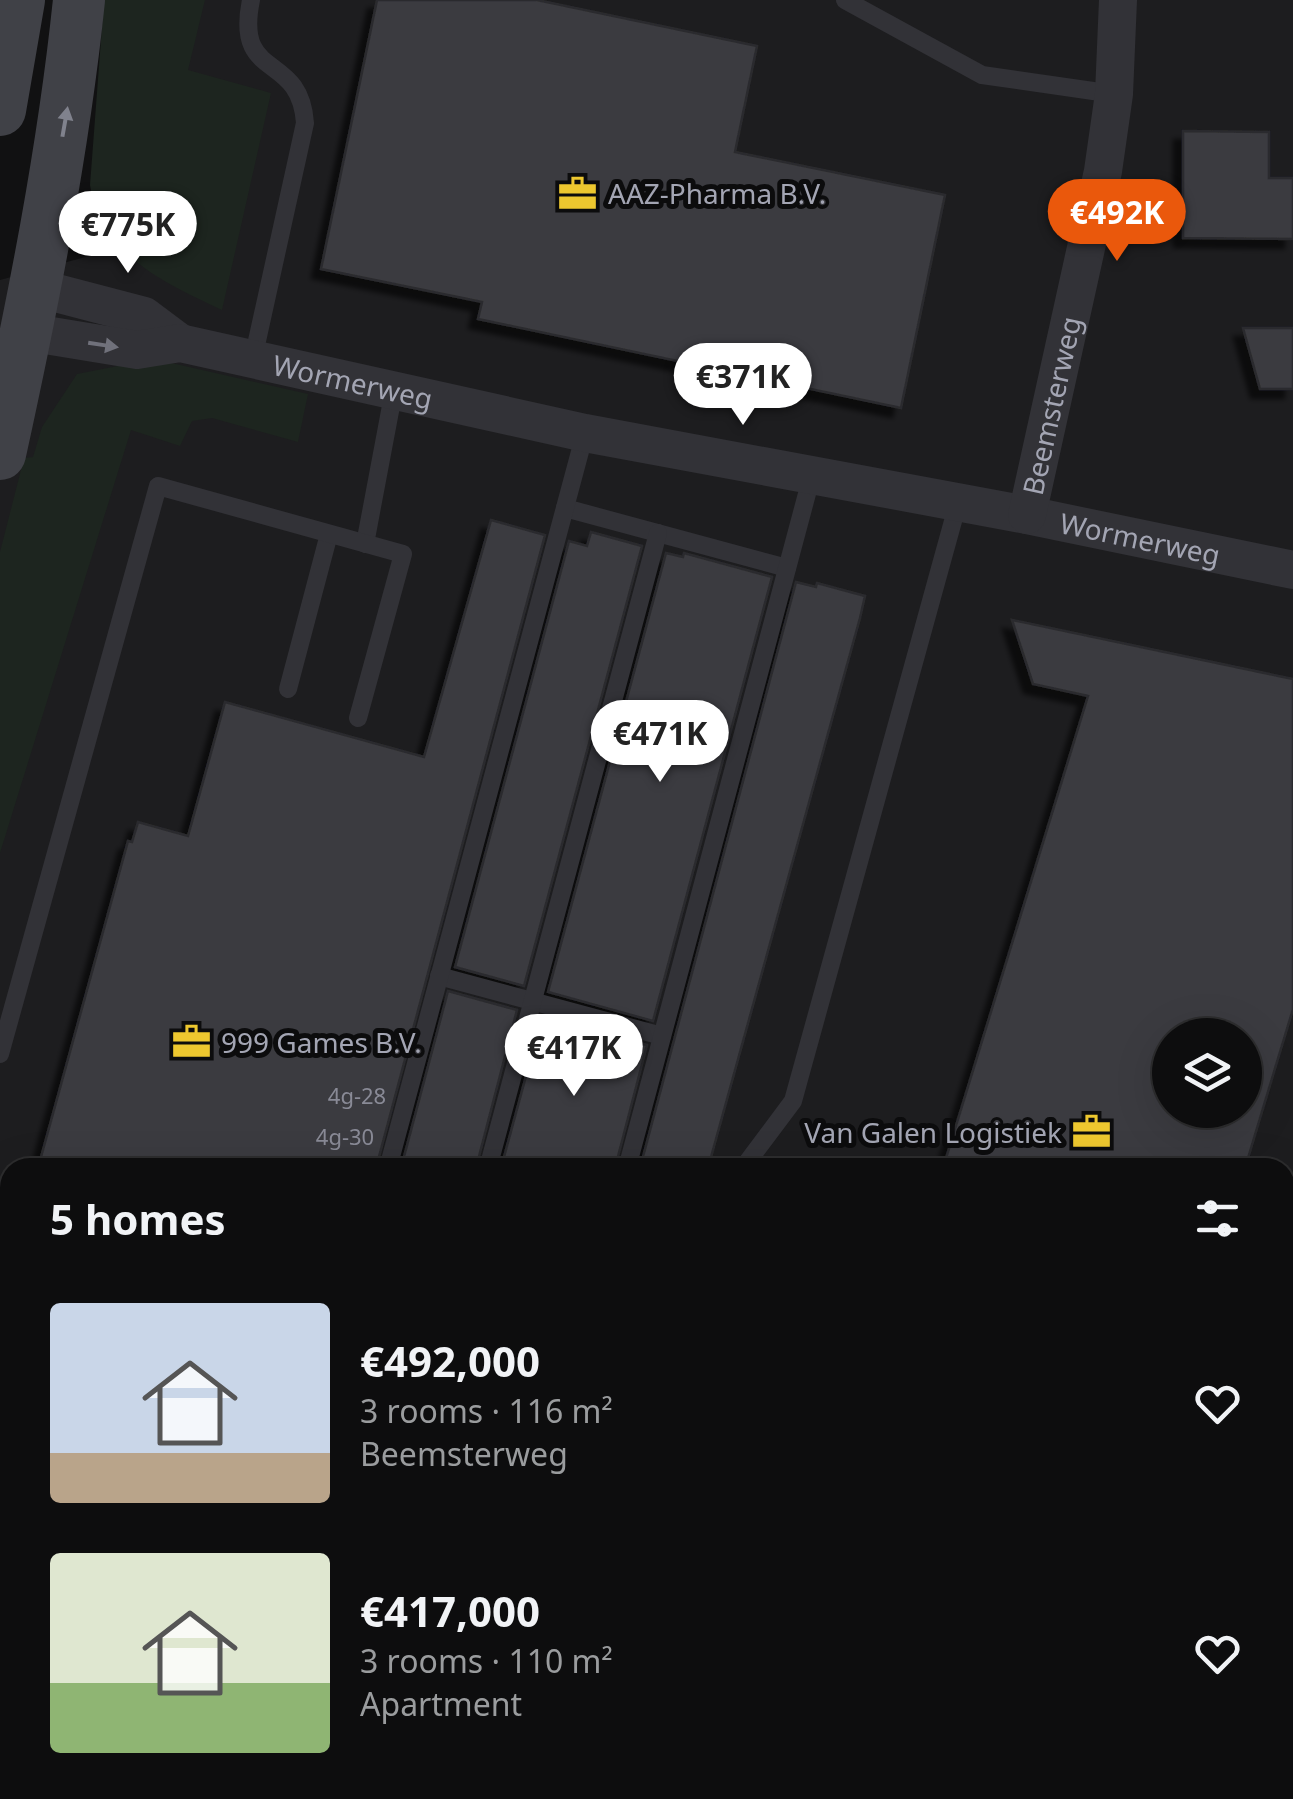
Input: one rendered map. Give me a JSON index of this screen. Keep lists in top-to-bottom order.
{
  "streets": {
    "street": ["Wormerweg", "Beemsterweg"]
  },
  "crossings": [
    ["Wormerweg", "Beemsterweg"]
  ],
  "places": {
    "office": ["AAZ-Pharma B.V.", "999 Games B.V.", "Van Galen Logistiek"]
  },
  "house_numbers": ["4g-28", "4g-30"],
  "page": {
    "price": [
      "€492K",
      "€775K",
      "€371K",
      "€471K",
      "€417K"
    ],
    "heading": "5 homes",
    "list": [
      {
        "name": "€492,000",
        "note": "3 rooms · 116 m² · Beemsterweg"
      },
      {
        "name": "€417,000",
        "note": "3 rooms · 110 m² · Apartment"
      }
    ]
  }
}
